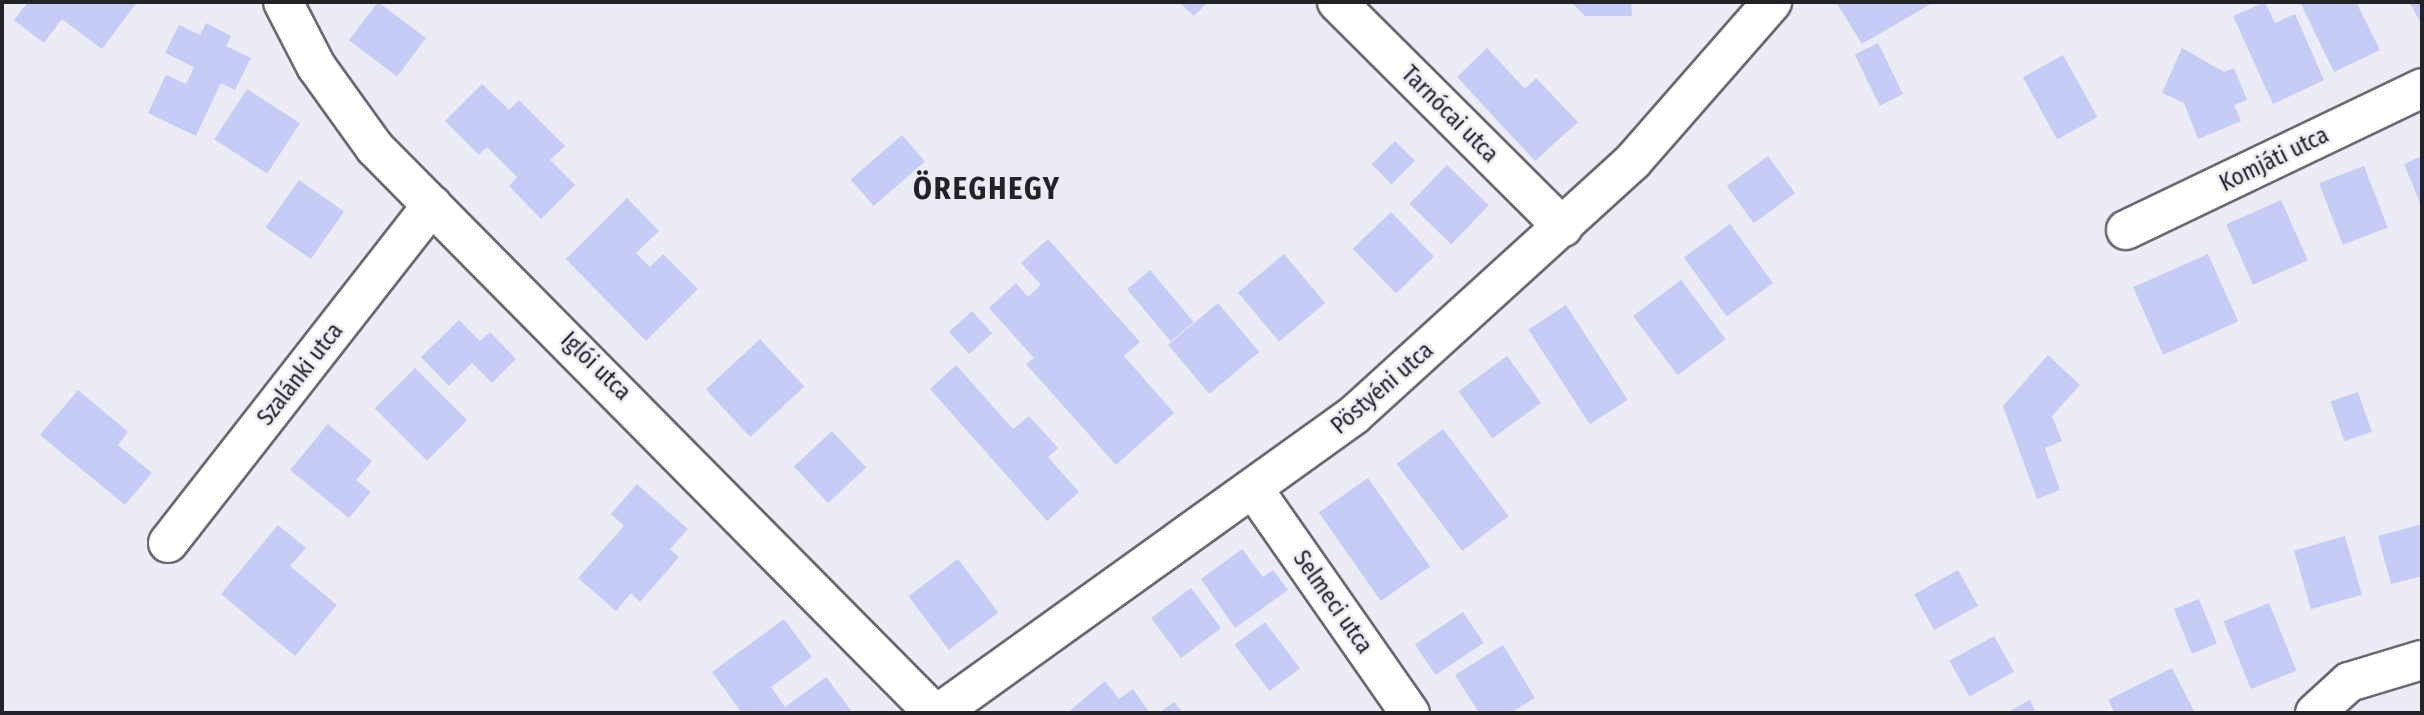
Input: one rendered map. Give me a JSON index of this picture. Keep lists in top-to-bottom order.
{
  "streets": {
    "street": [
      "Tarnócai utca",
      "Komjáti utca",
      "Iglói utca",
      "Szalánki utca",
      "Pöstyéni utca",
      "Selmeci utca"
    ]
  },
  "crossings": [
    ["Tarnócai utca", "Pöstyéni utca"],
    ["Iglói utca", "Szalánki utca"],
    ["Iglói utca", "Pöstyéni utca"],
    ["Pöstyéni utca", "Selmeci utca"]
  ],
  "districts": ["ÖREGHEGY"]
}
